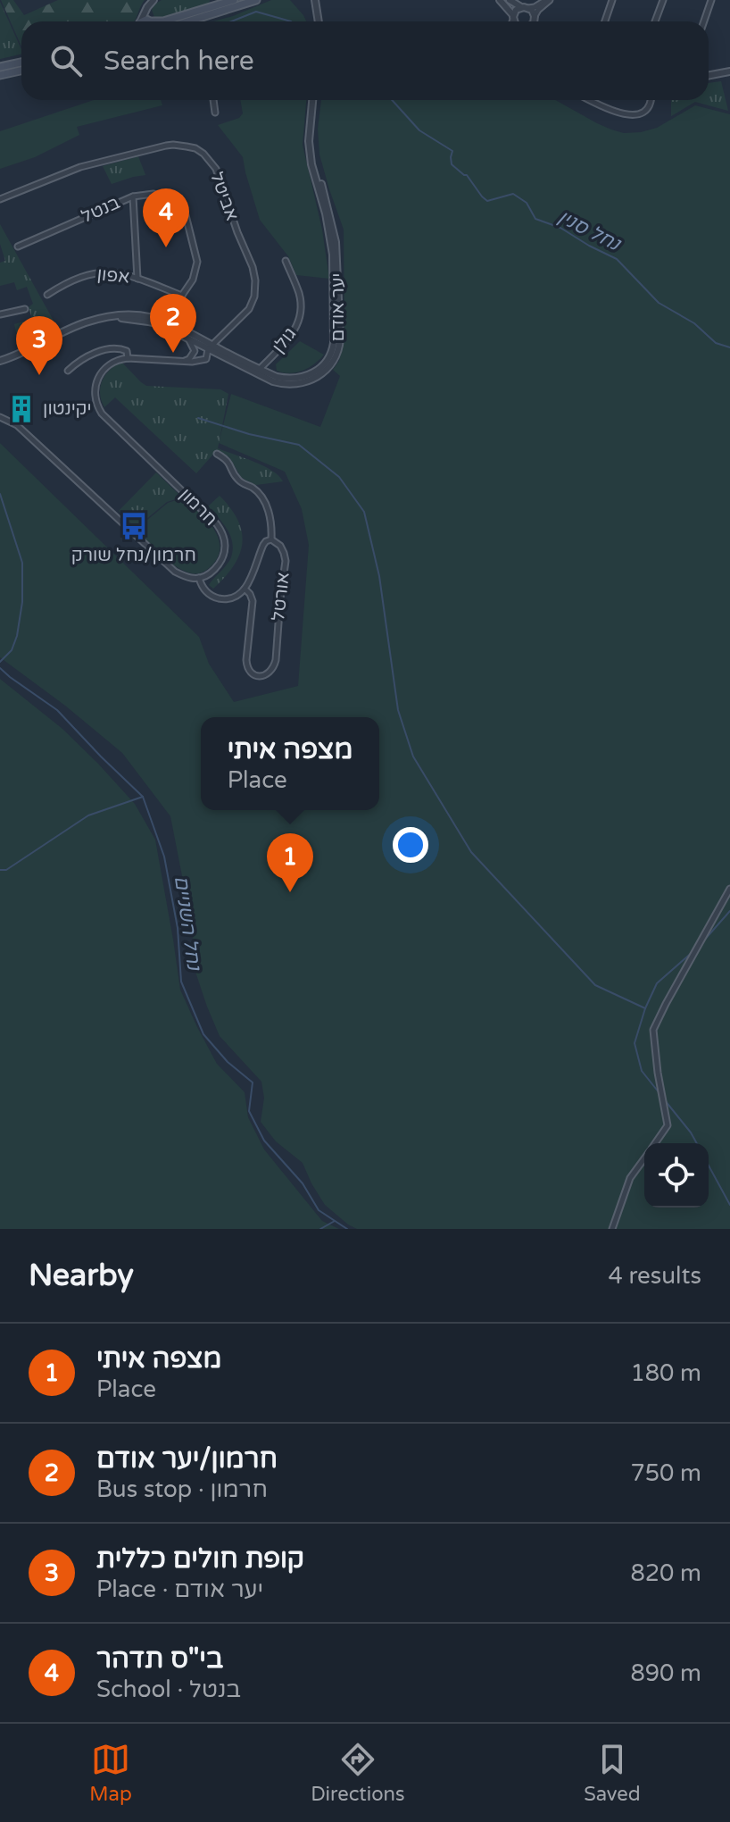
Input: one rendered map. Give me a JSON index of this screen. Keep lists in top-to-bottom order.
{
  "streets": {
    "street": [
      "אביטל",
      "בנטל",
      "אפון",
      "יער אודם",
      "גולן",
      "חרמון",
      "אורטל"
    ]
  },
  "crossings": [
    ["אביטל", "יער אודם"],
    ["בנטל", "אפון"],
    ["בנטל", "יער אודם"],
    ["יער אודם", "גולן"]
  ],
  "water": ["נחל סנין", "נחל השניים"],
  "places": {
    "building": ["יקינטון"],
    "bus stop": ["חרמון/נחל שורק"]
  },
  "page": {
    "search": "Search here",
    "pins": [
      "4",
      "2",
      "3",
      "1"
    ],
    "popup": ["מצפה איתי", "Place"],
    "heading": ["Nearby", "4 results"],
    "list": [
      {
        "mark": "1",
        "name": "מצפה איתי",
        "note": "Place",
        "value": "180 m"
      },
      {
        "mark": "2",
        "name": "חרמון/יער אודם",
        "note": "Bus stop · חרמון",
        "value": "750 m"
      },
      {
        "mark": "3",
        "name": "קופת חולים כללית",
        "note": "Place · יער אודם",
        "value": "820 m"
      },
      {
        "mark": "4",
        "name": "בי\"ס תדהר",
        "note": "School · בנטל",
        "value": "890 m"
      }
    ],
    "nav": ["Map", "Directions", "Saved"]
  }
}
